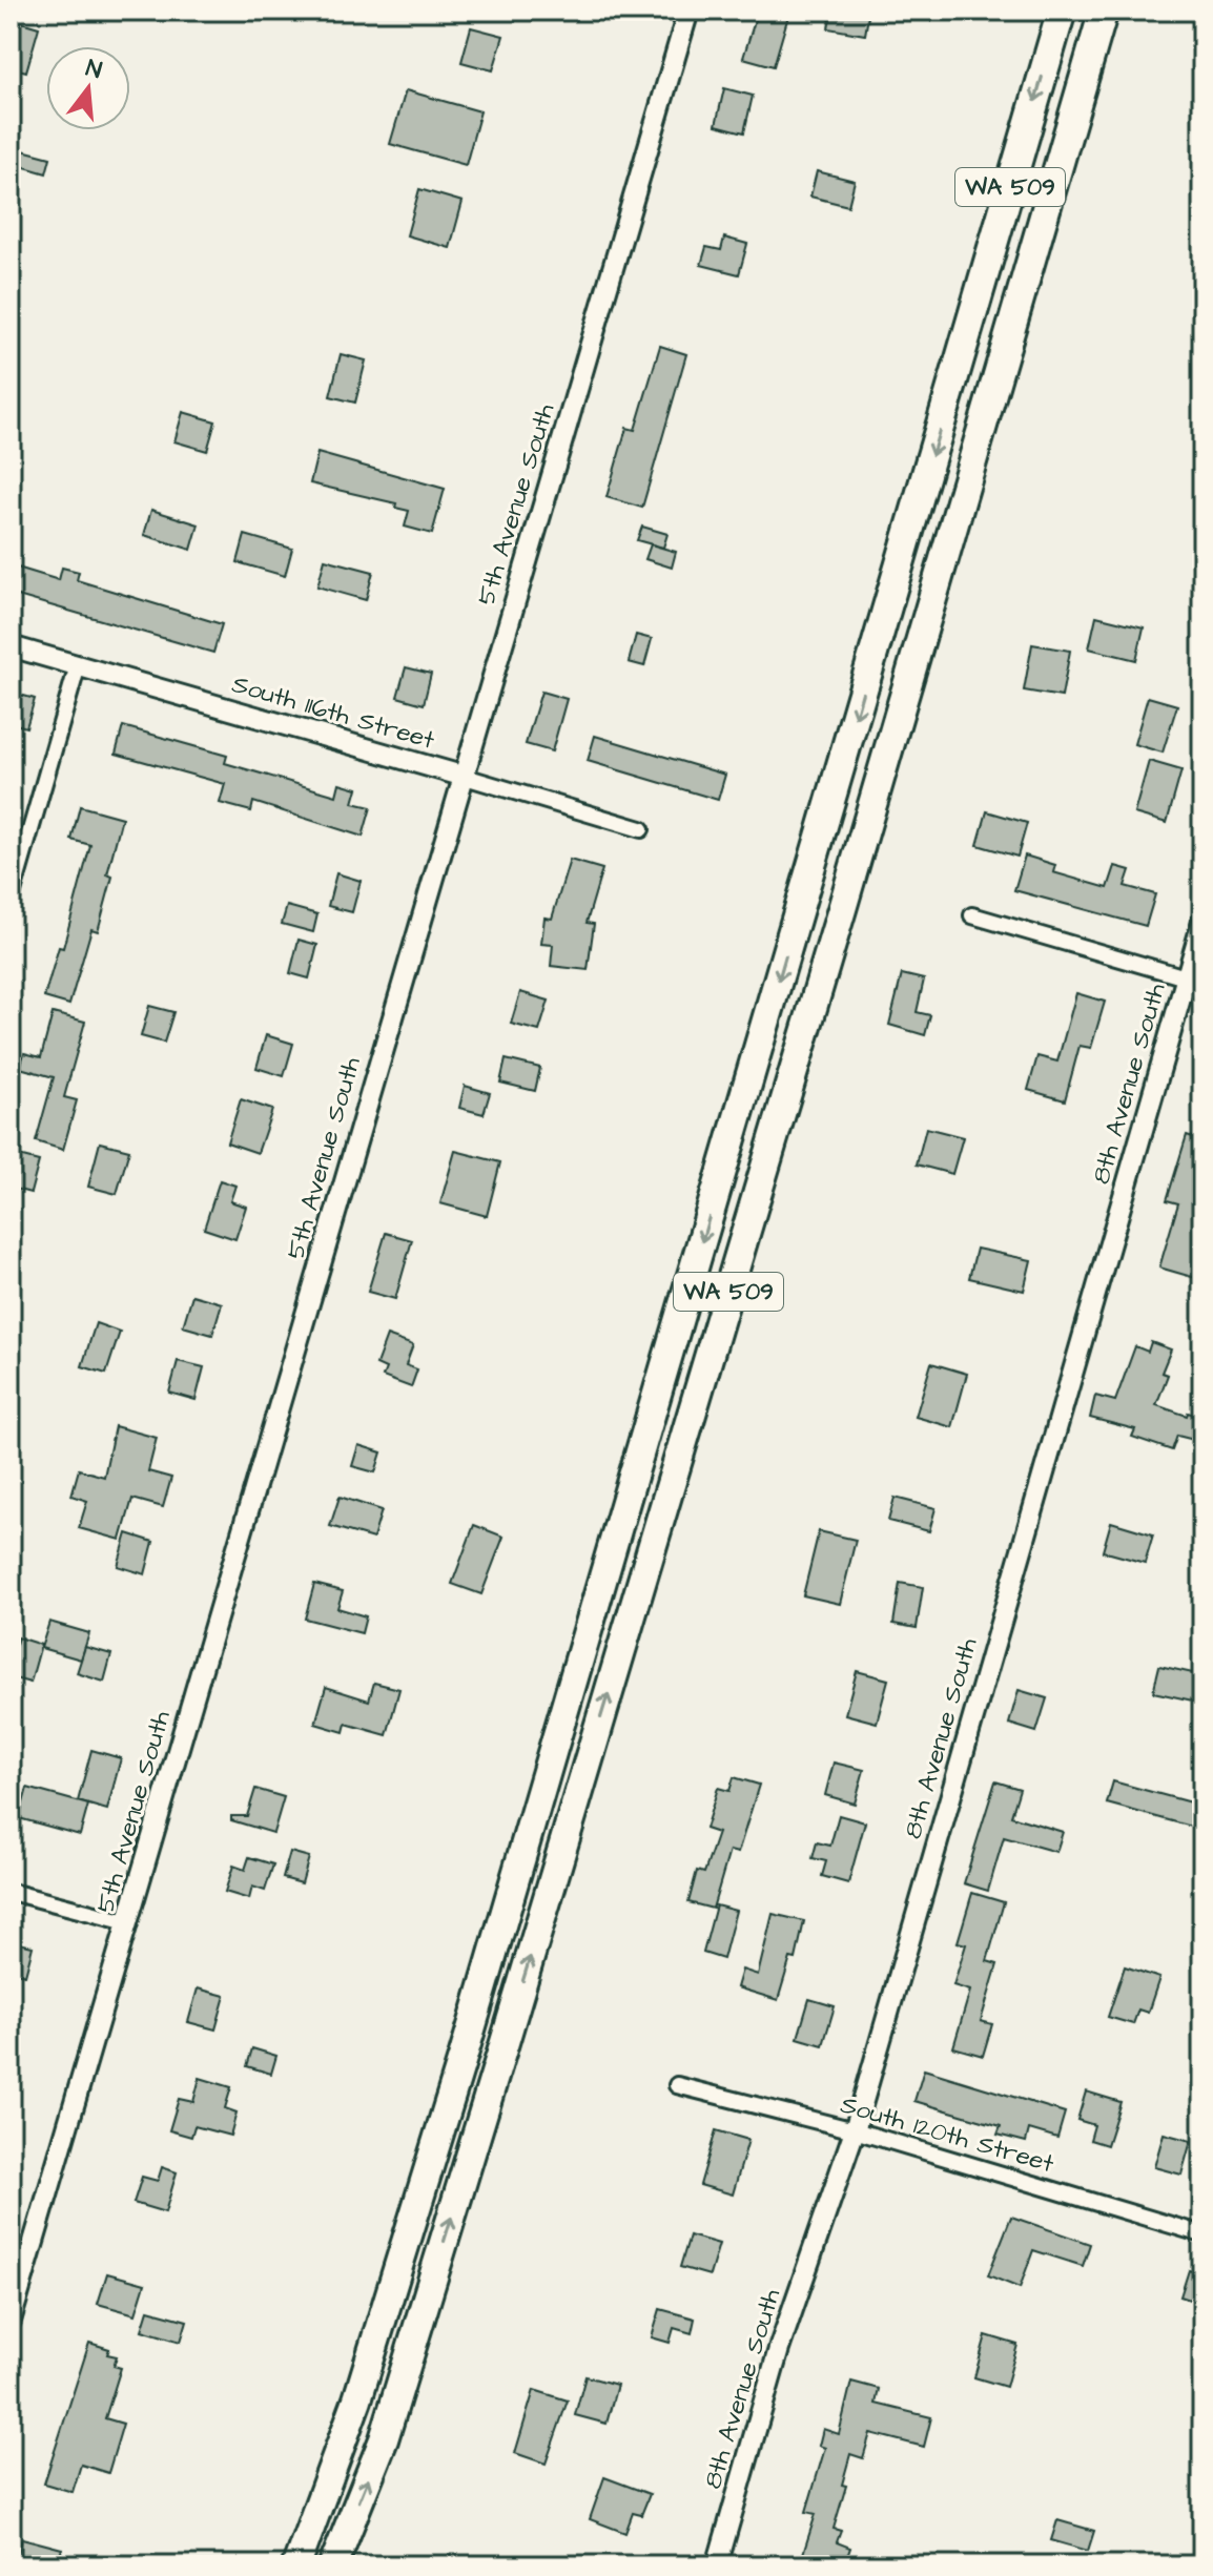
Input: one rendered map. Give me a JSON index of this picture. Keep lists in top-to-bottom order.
{
  "streets": {
    "highway": ["WA 509"],
    "street": [
      "5th Avenue South",
      "South 116th Street",
      "8th Avenue South",
      "South 120th Street"
    ]
  },
  "crossings": [
    ["5th Avenue South", "South 116th Street"],
    ["8th Avenue South", "South 120th Street"]
  ],
  "north": "top"
}
